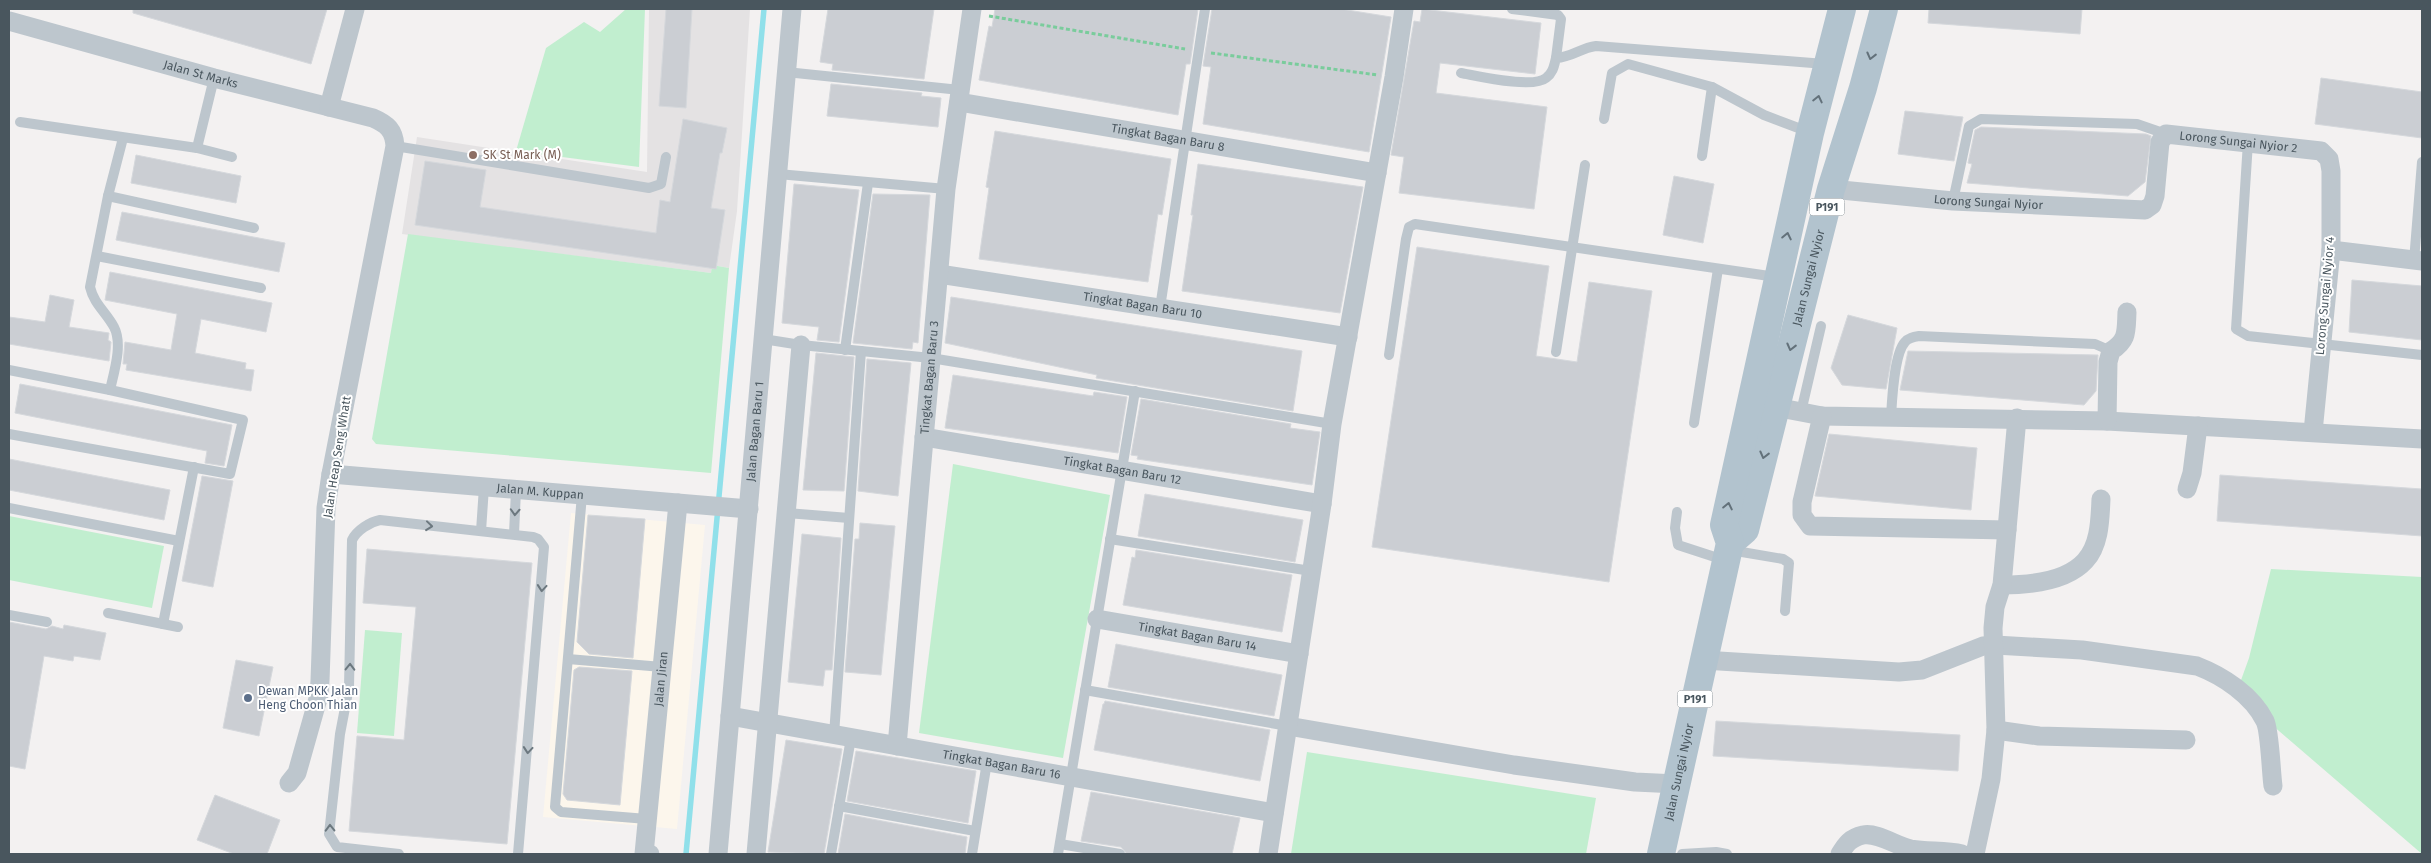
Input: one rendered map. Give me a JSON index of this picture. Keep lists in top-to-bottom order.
{
  "streets": {
    "main road": ["P191", "Jalan Sungai Nyior"],
    "street": [
      "Jalan St Marks",
      "Tingkat Bagan Baru 8",
      "Lorong Sungai Nyior 2",
      "Lorong Sungai Nyior",
      "Lorong Sungai Nyior 4",
      "Tingkat Bagan Baru 10",
      "Tingkat Bagan Baru 3",
      "Jalan Bagan Baru 1",
      "Jalan Heap Seng Whatt",
      "Tingkat Bagan Baru 12",
      "Jalan M. Kuppan",
      "Tingkat Bagan Baru 14",
      "Jalan Jiran",
      "Tingkat Bagan Baru 16"
    ]
  },
  "crossings": [
    ["Jalan St Marks", "Jalan Heap Seng Whatt"],
    ["Tingkat Bagan Baru 8", "Tingkat Bagan Baru 3"],
    ["Lorong Sungai Nyior 2", "Lorong Sungai Nyior"],
    ["Lorong Sungai Nyior 2", "Lorong Sungai Nyior 4"],
    ["Lorong Sungai Nyior", "Jalan Sungai Nyior"],
    ["Tingkat Bagan Baru 10", "Tingkat Bagan Baru 3"],
    ["Tingkat Bagan Baru 3", "Tingkat Bagan Baru 12"],
    ["Tingkat Bagan Baru 3", "Tingkat Bagan Baru 16"],
    ["Jalan Bagan Baru 1", "Jalan M. Kuppan"],
    ["Jalan Bagan Baru 1", "Tingkat Bagan Baru 16"],
    ["Jalan Heap Seng Whatt", "Jalan M. Kuppan"],
    ["Jalan M. Kuppan", "Jalan Jiran"]
  ],
  "places": ["SK St Mark (M)", "Dewan MPKK Jalan Heng Choon Thian"]
}
